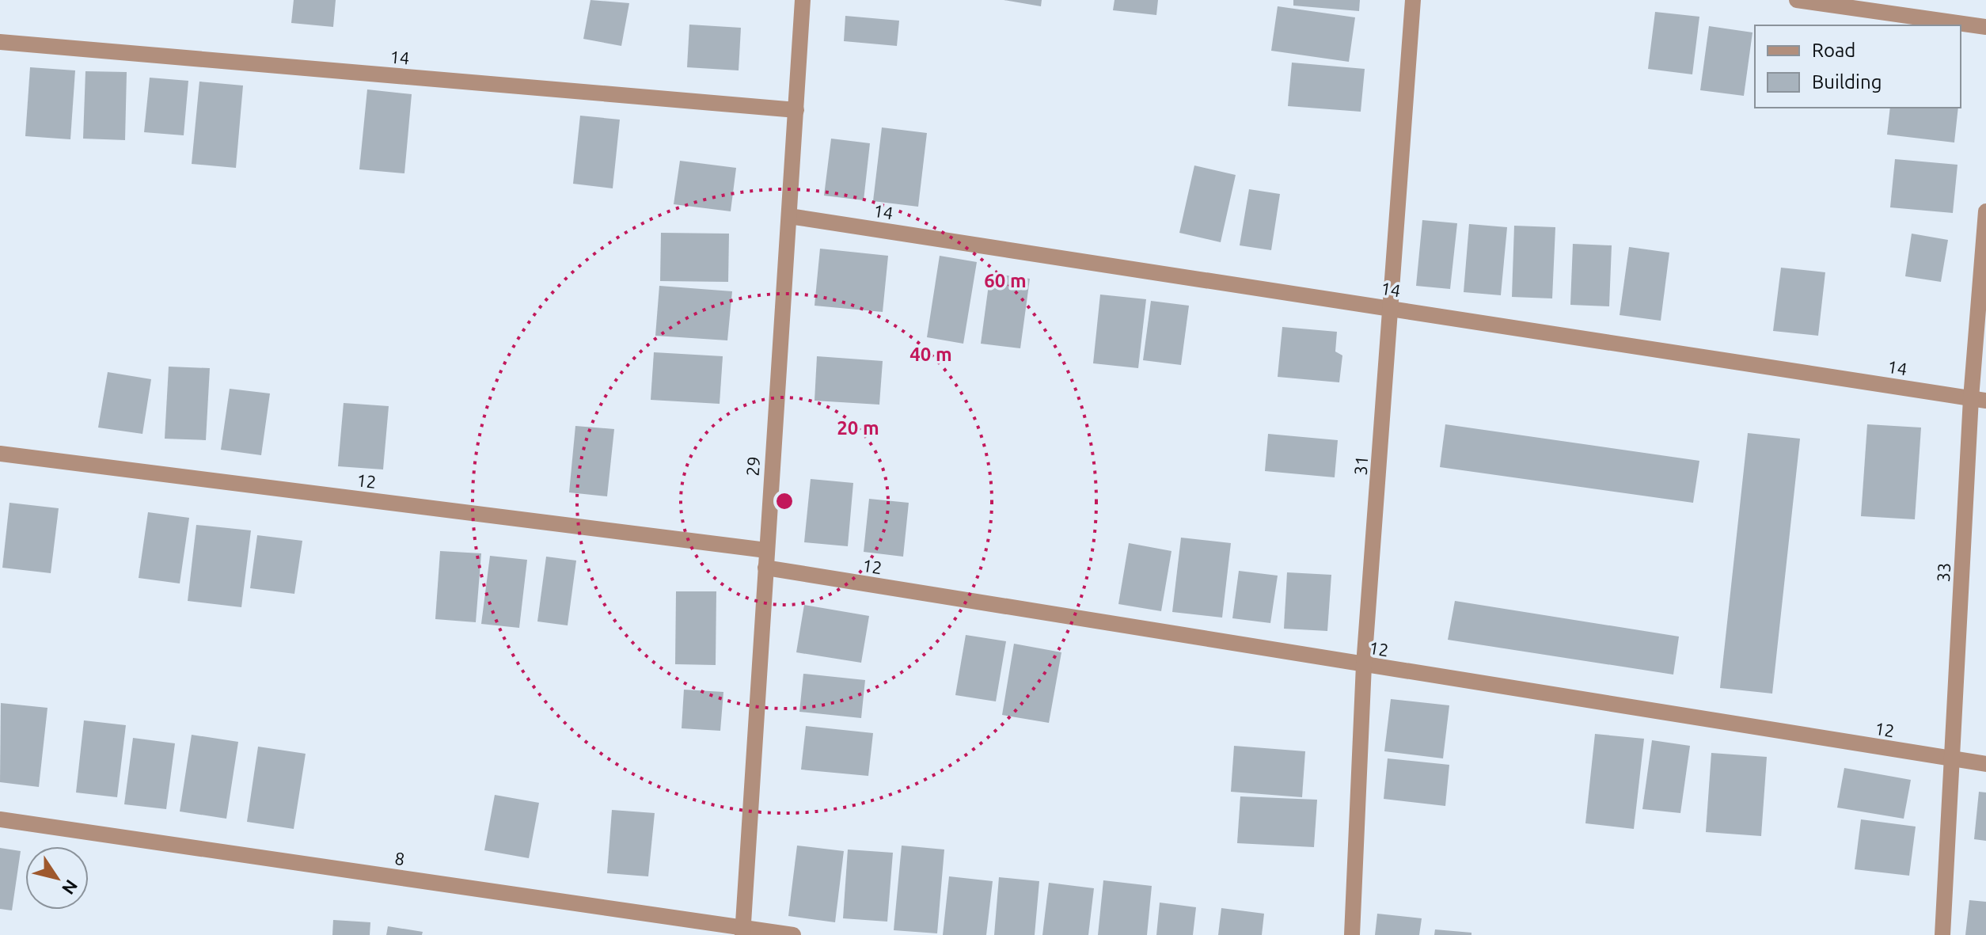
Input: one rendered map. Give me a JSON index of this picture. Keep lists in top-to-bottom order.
{
  "streets": {
    "street": [
      "14",
      "31",
      "29",
      "12",
      "33",
      "8"
    ]
  },
  "crossings": [
    ["14", "31"],
    ["14", "29"],
    ["14", "33"],
    ["31", "12"],
    ["29", "12"],
    ["29", "8"],
    ["12", "33"]
  ],
  "legend": ["Road", "Building"],
  "north": "bottom right",
  "rings": ["60 m", "40 m", "20 m"]
}
